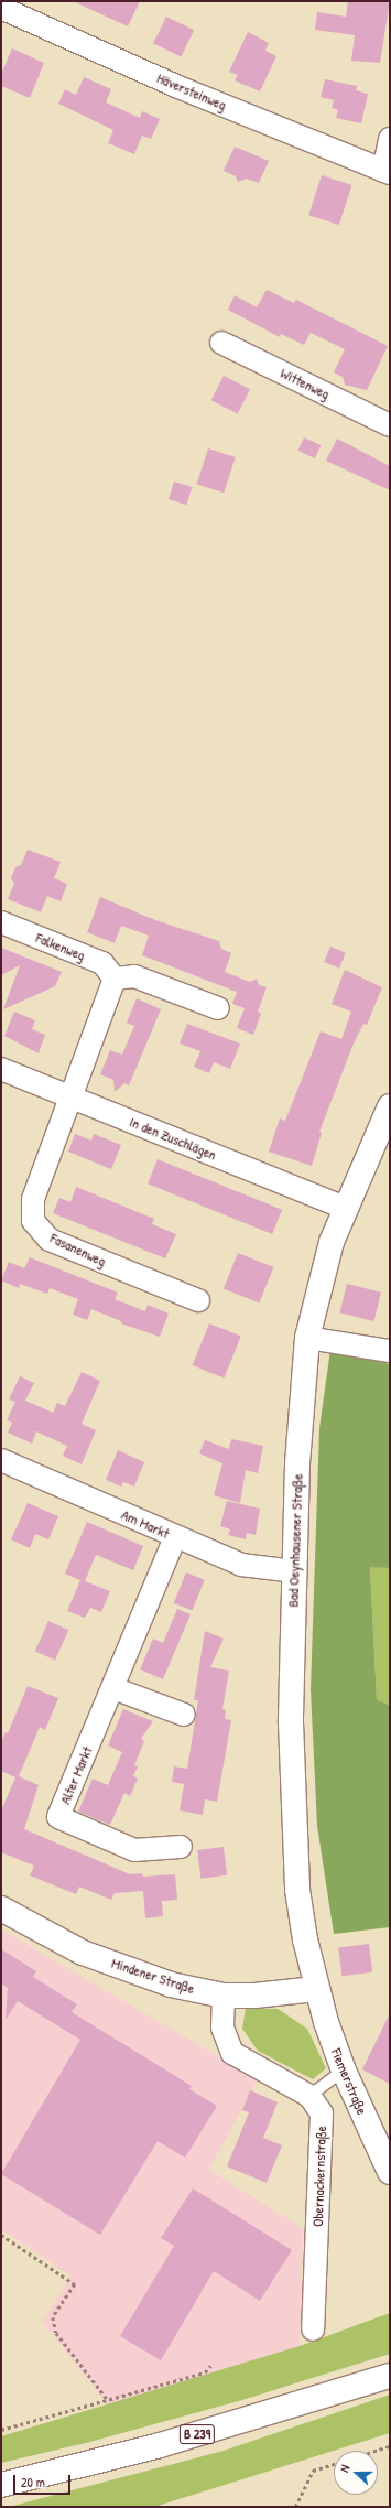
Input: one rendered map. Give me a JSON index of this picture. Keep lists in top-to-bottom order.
{
  "streets": {
    "main road": [
      "Bad Oeynhausener Straße",
      "Mindener Straße",
      "Fiemerstraße",
      "B 239"
    ],
    "street": [
      "Häversteinweg",
      "Wittenweg",
      "Falkenweg",
      "In den Zuschlägen",
      "Fasanenweg",
      "Am Markt",
      "Alter Markt",
      "Obernackernstraße"
    ]
  },
  "crossings": [
    ["In den Zuschlägen", "Fasanenweg"],
    ["In den Zuschlägen", "Bad Oeynhausener Straße"],
    ["Am Markt", "Bad Oeynhausener Straße"],
    ["Am Markt", "Alter Markt"],
    ["Bad Oeynhausener Straße", "Mindener Straße"],
    ["Bad Oeynhausener Straße", "Fiemerstraße"],
    ["Mindener Straße", "Fiemerstraße"],
    ["Mindener Straße", "Obernackernstraße"]
  ],
  "scale_bar": "20 m",
  "north": "left"
}
